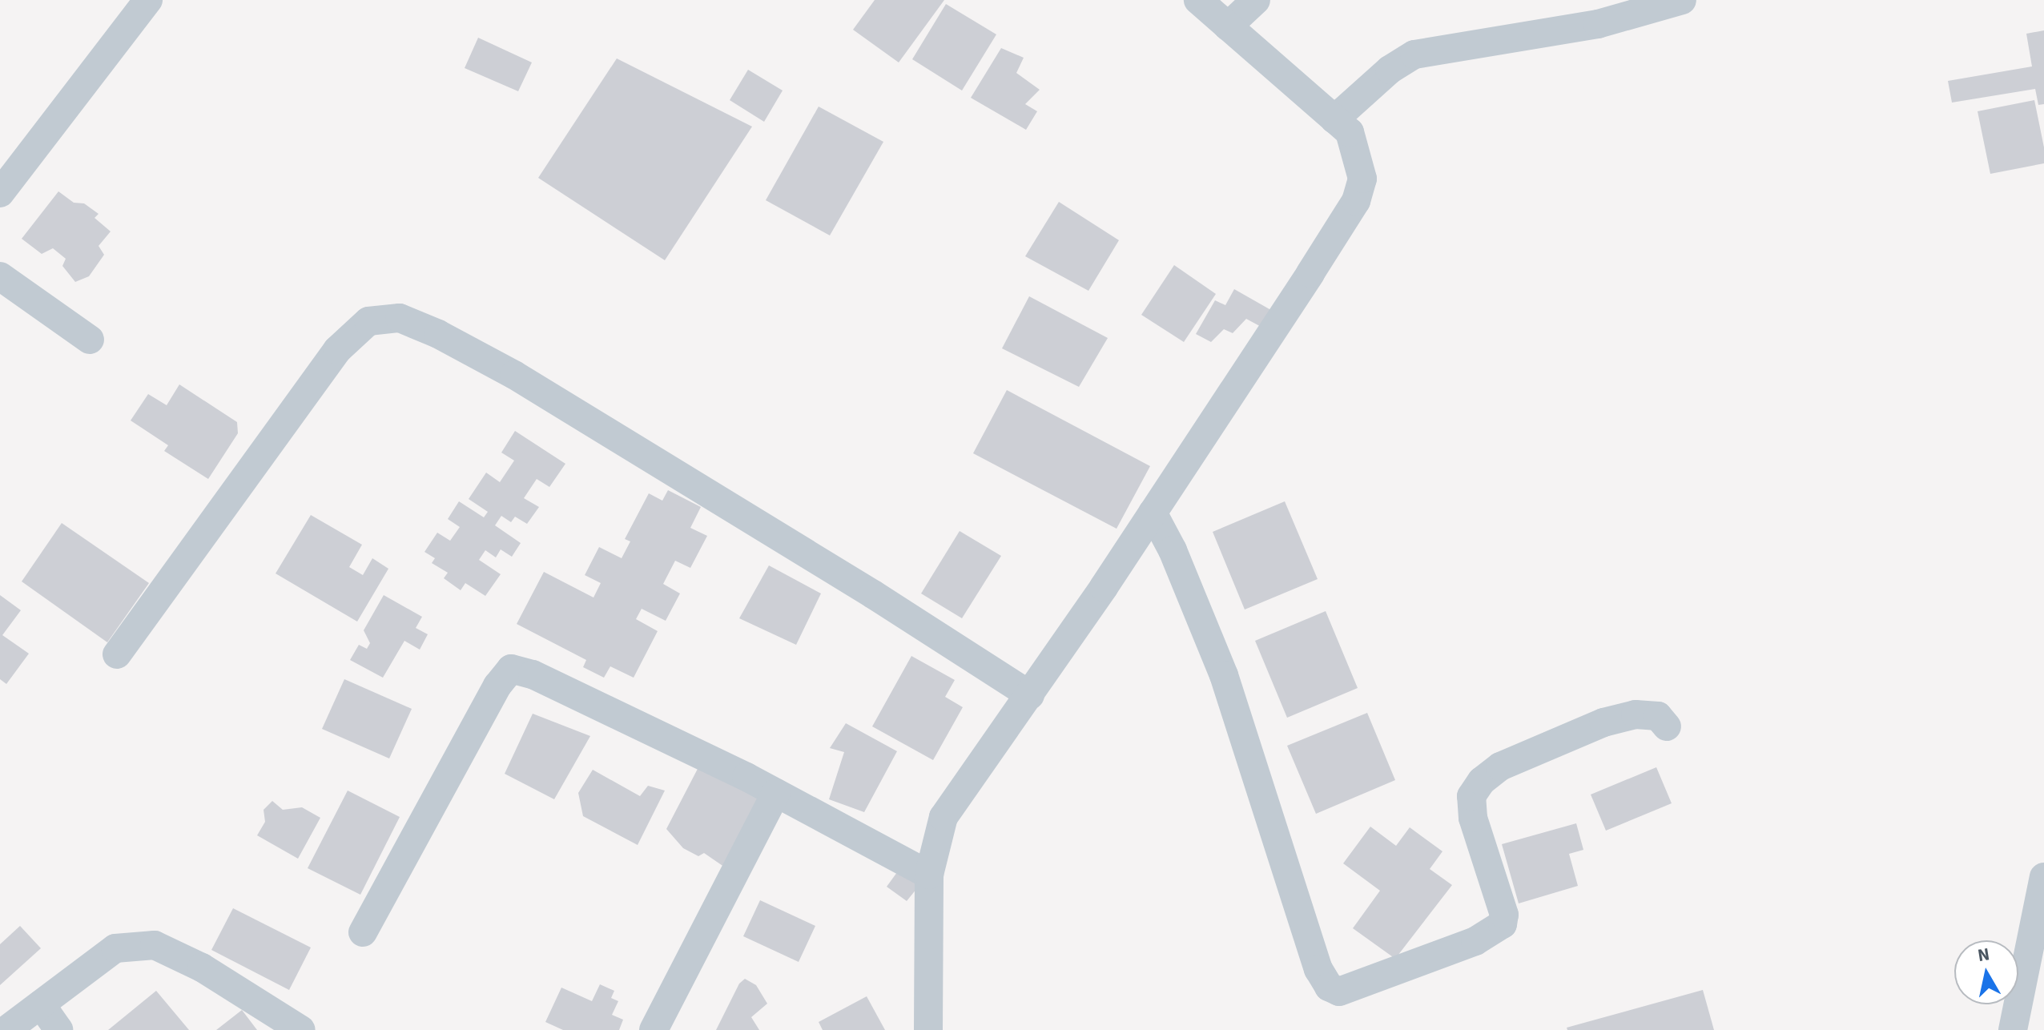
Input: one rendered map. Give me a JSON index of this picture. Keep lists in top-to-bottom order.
{
  "north": "top"
}
